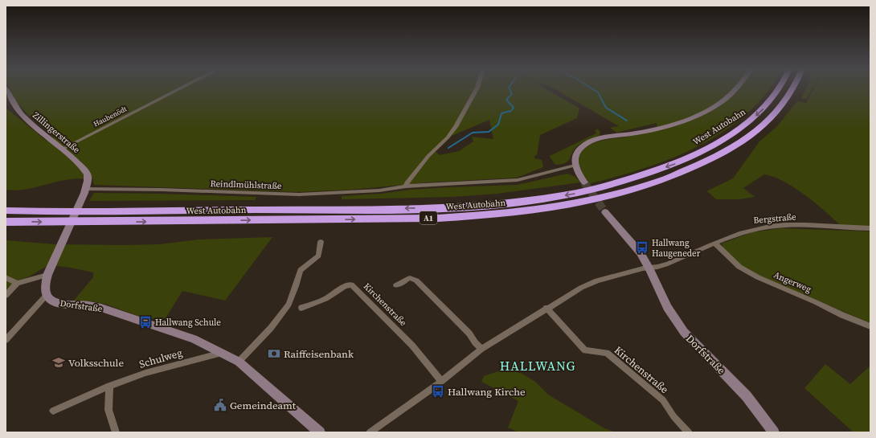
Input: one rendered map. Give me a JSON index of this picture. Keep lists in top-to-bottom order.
{
  "streets": {
    "highway": ["West Autobahn", "A1"],
    "street": [
      "Haubenödt",
      "Zillingerstraße",
      "Reindlmühlstraße",
      "Bergstraße",
      "Angerweg",
      "Kirchenstraße",
      "Dorfstraße",
      "Schulweg"
    ]
  },
  "crossings": [
    ["Haubenödt", "Zillingerstraße"],
    ["Zillingerstraße", "Reindlmühlstraße"],
    ["Bergstraße", "Angerweg"],
    ["Bergstraße", "Dorfstraße"],
    ["Dorfstraße", "Schulweg"]
  ],
  "districts": ["HALLWANG"],
  "places": {
    "bus stop": ["Hallwang Haugeneder", "Hallwang Schule", "Hallwang Kirche"],
    "bank": ["Raiffeisenbank"],
    "school or university": ["Volksschule"],
    "public building": ["Gemeindeamt"]
  }
}
